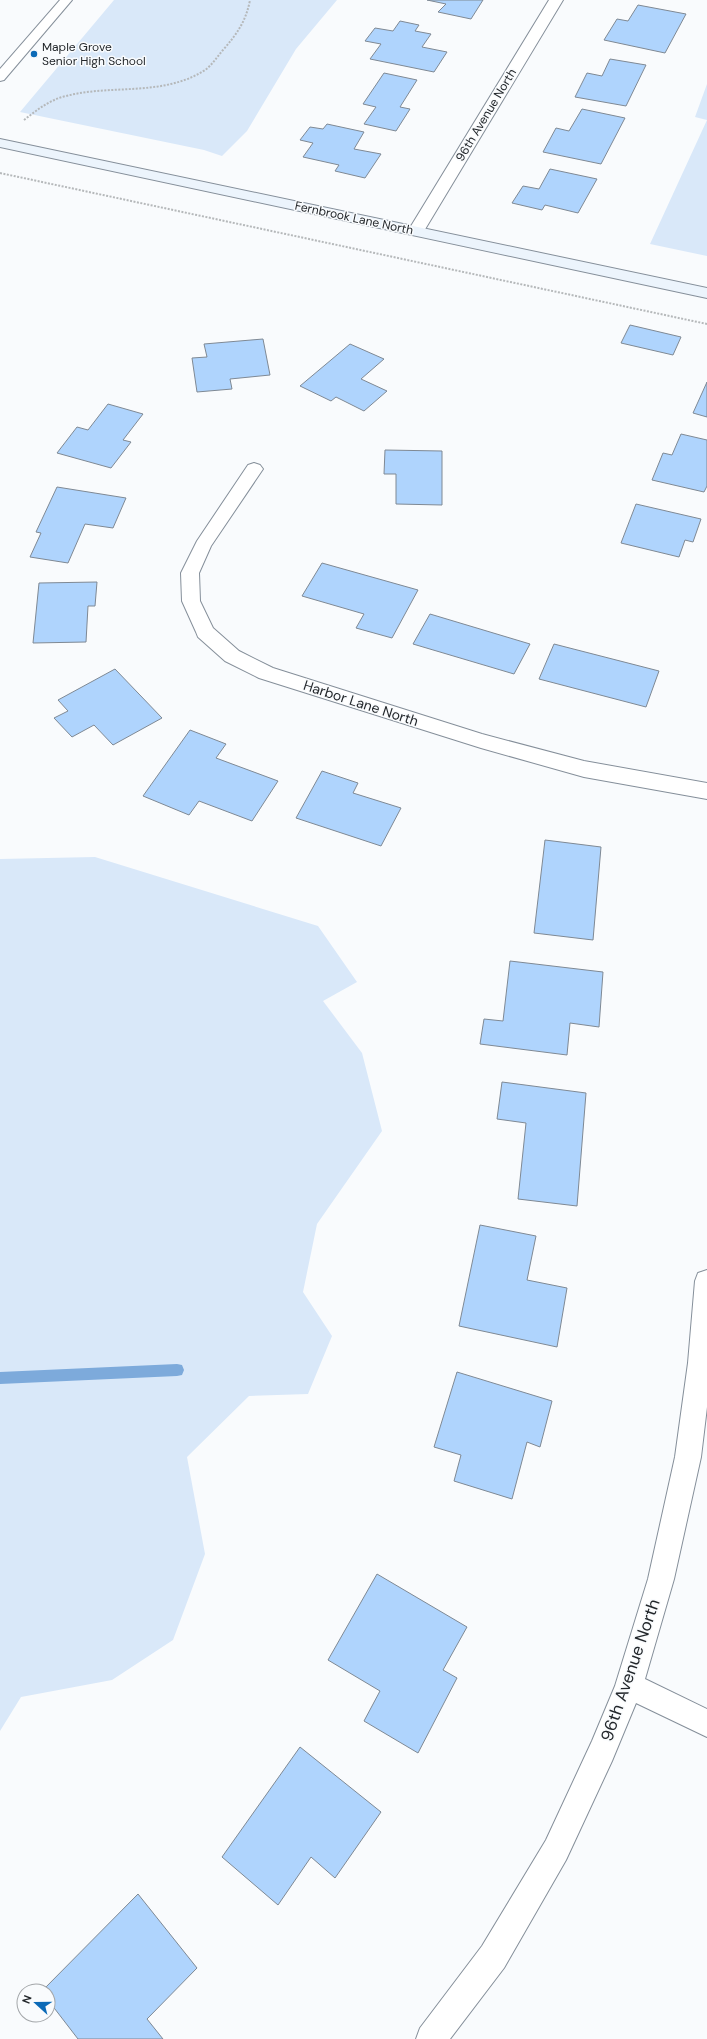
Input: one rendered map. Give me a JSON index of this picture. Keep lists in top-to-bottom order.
{
  "streets": {
    "street": ["96th Avenue North", "Fernbrook Lane North", "Harbor Lane North"]
  },
  "crossings": [
    ["96th Avenue North", "Fernbrook Lane North"]
  ],
  "places": ["Maple Grove Senior High School"],
  "north": "left"
}
